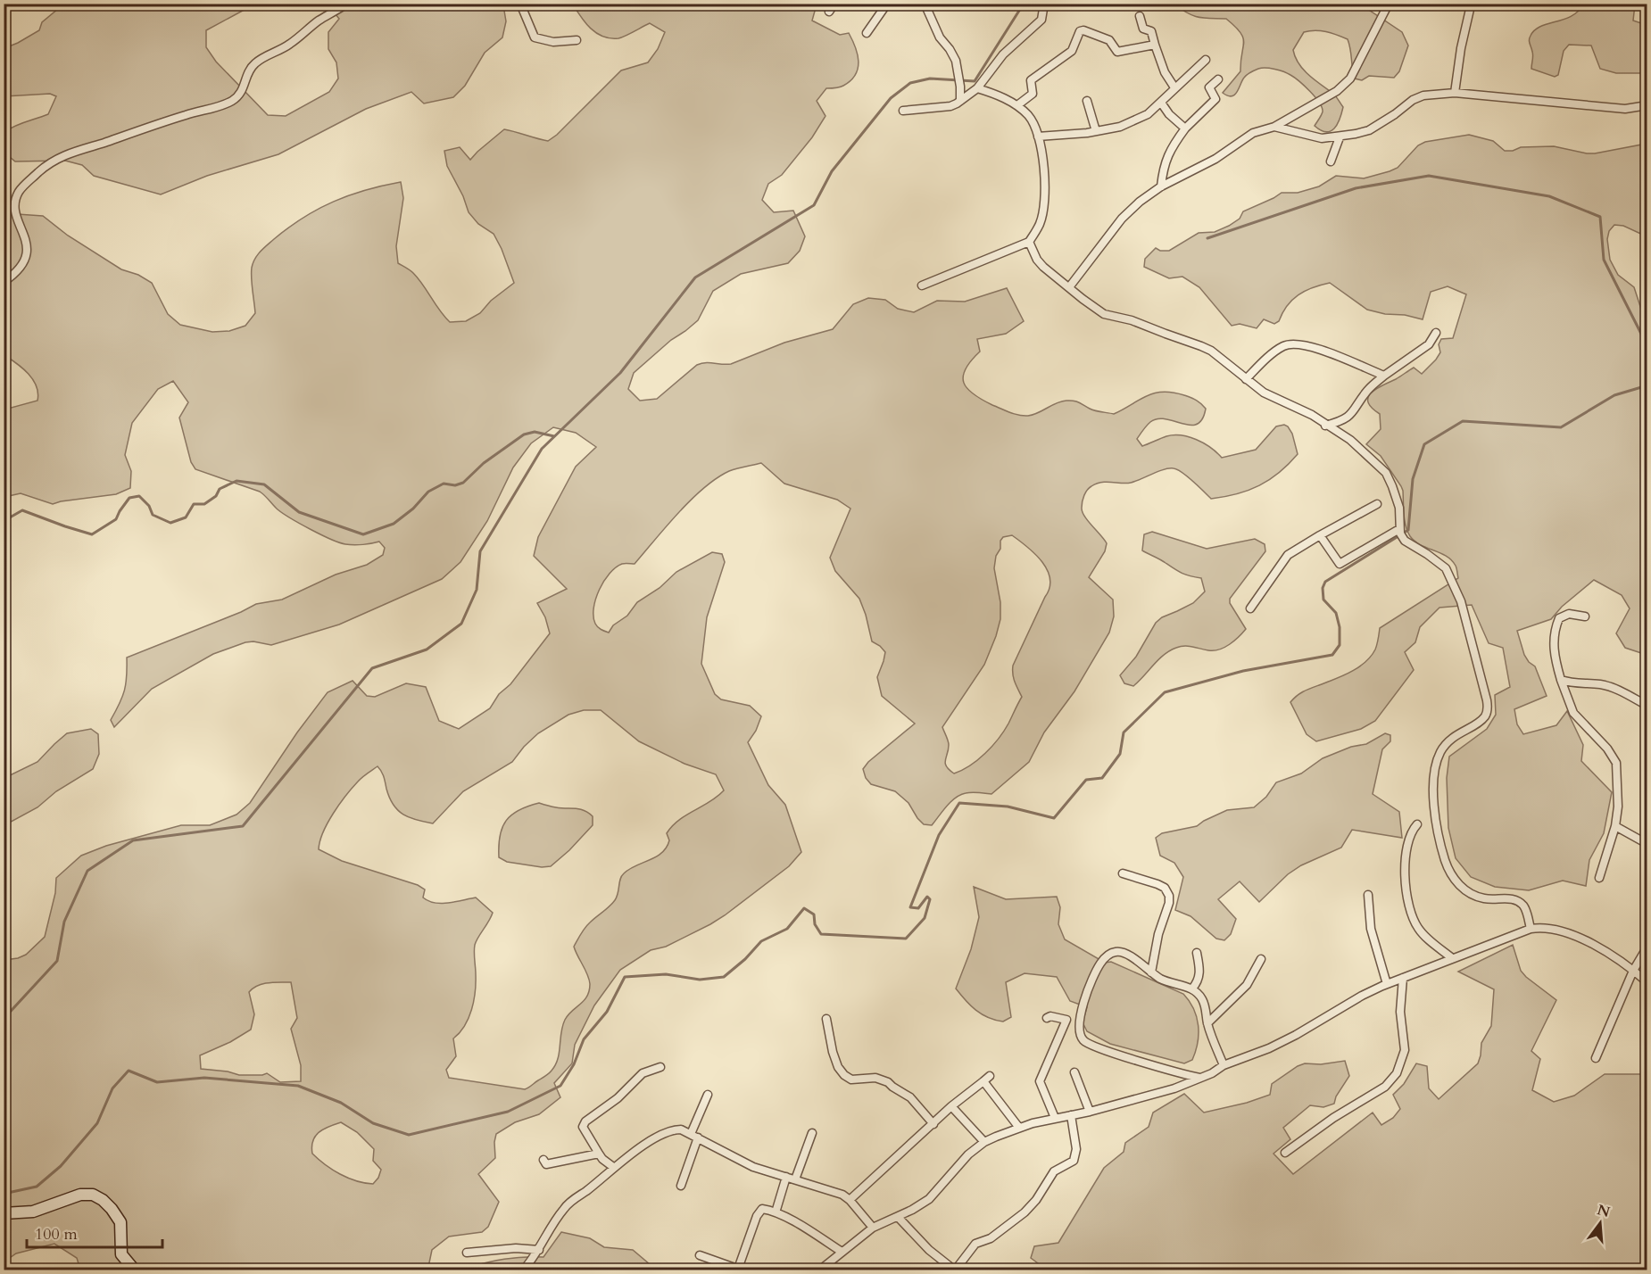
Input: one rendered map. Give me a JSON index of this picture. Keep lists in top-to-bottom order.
{
  "scale_bar": "100 m",
  "north": "top"
}
